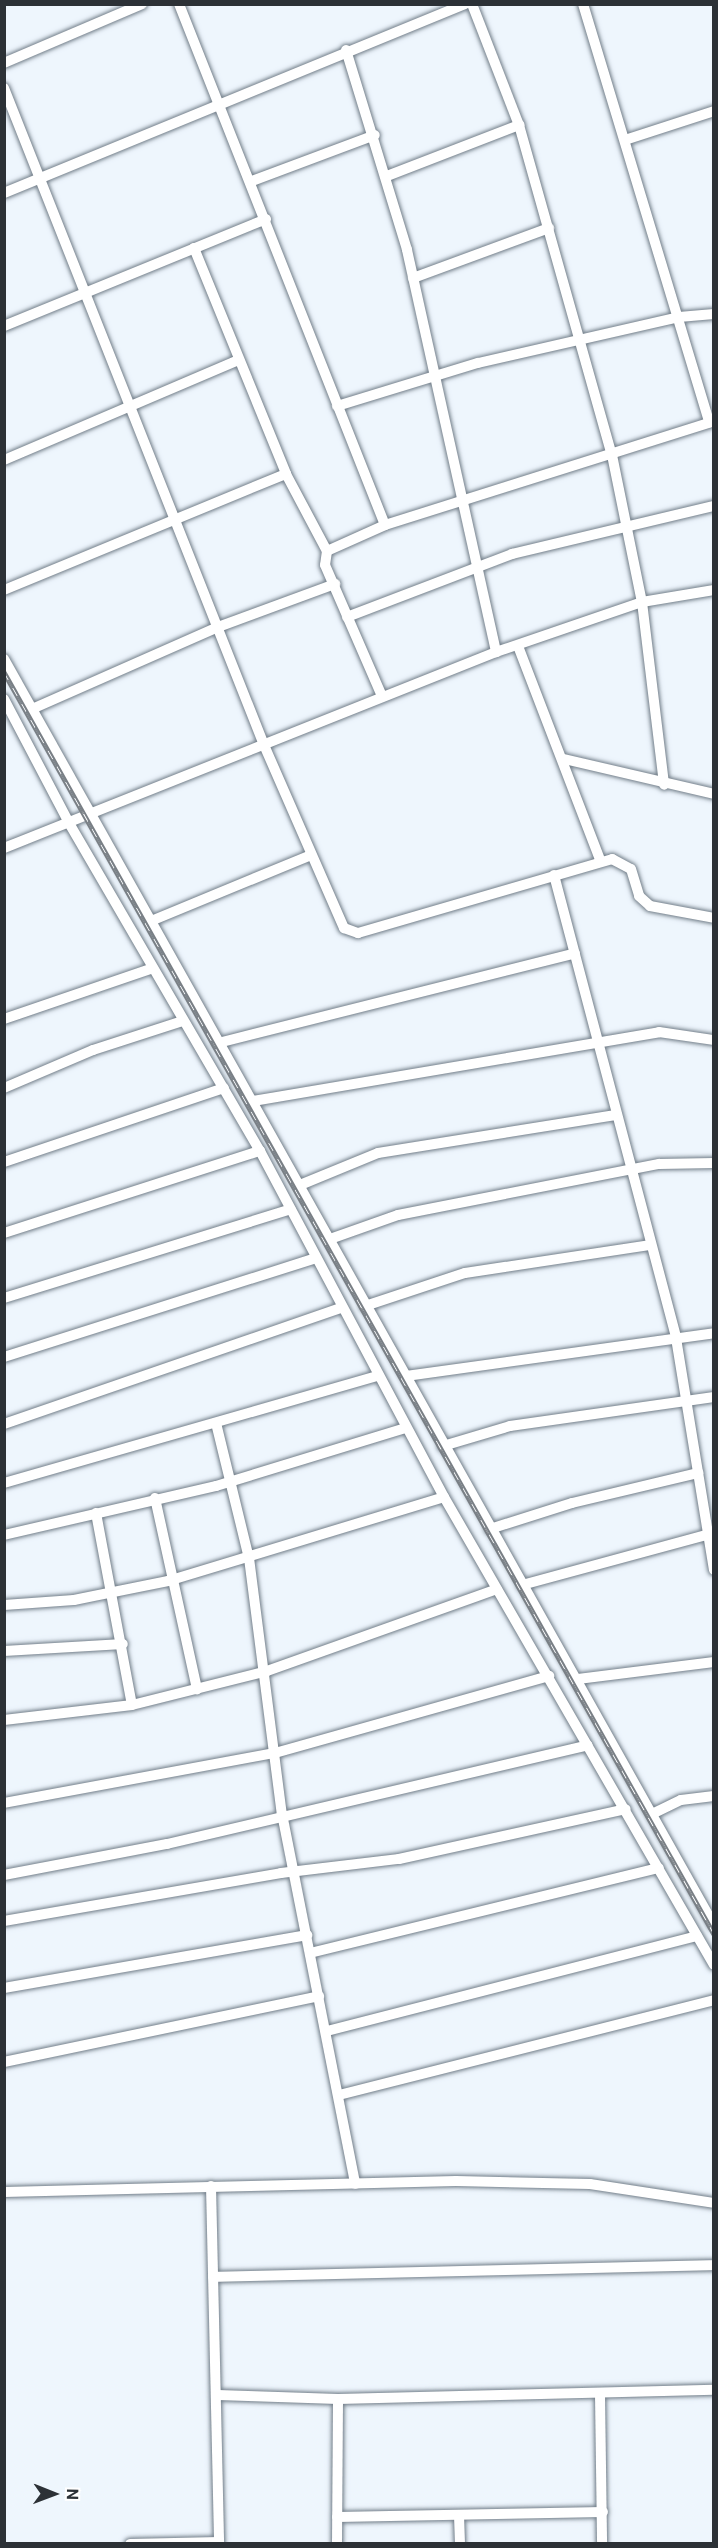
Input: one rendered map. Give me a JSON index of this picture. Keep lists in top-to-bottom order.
{
  "north": "right"
}
